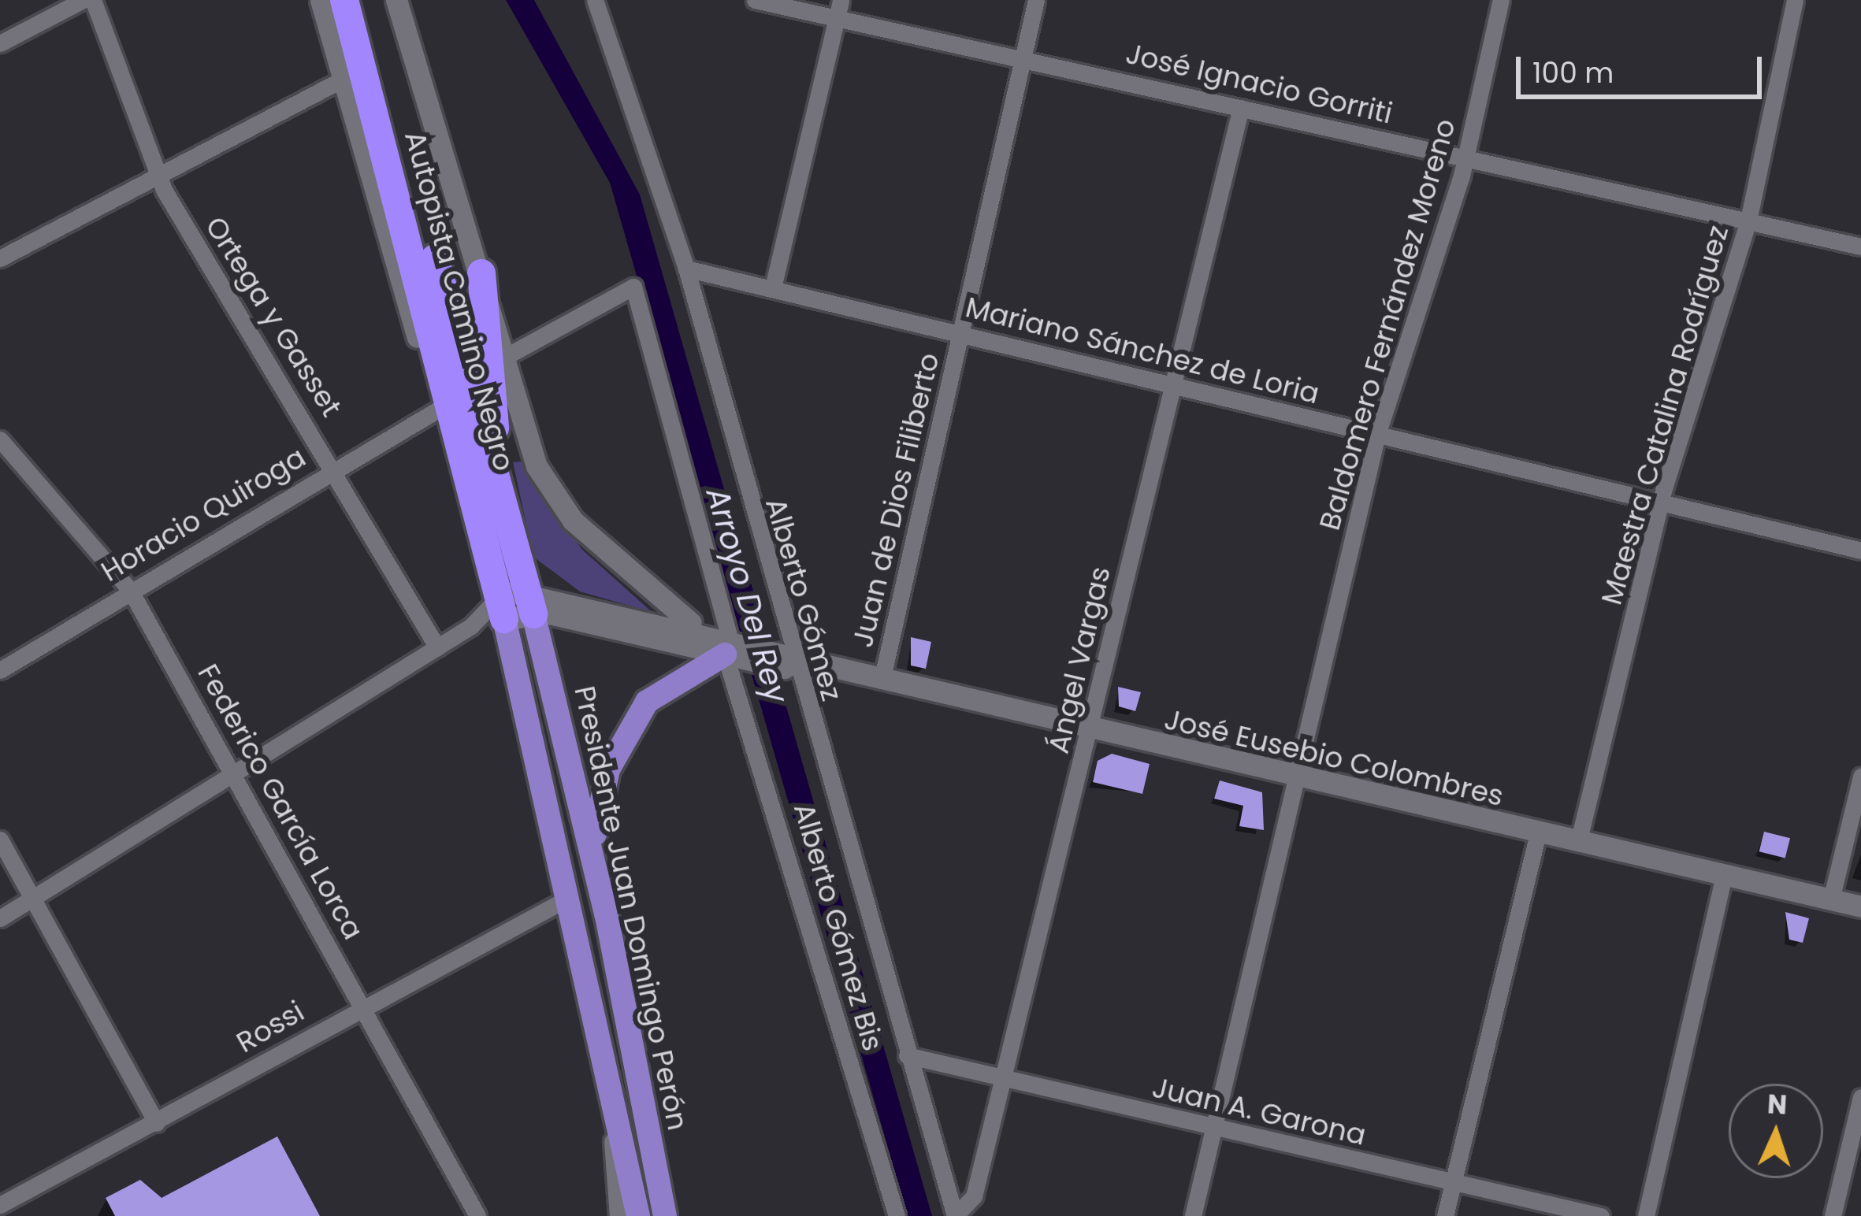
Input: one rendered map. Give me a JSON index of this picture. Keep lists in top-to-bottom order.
{
  "streets": {
    "highway": ["Autopista Camino Negro"],
    "main road": ["Presidente Juan Domingo Perón"],
    "street": [
      "José Ignacio Gorriti",
      "Ortega y Gasset",
      "Baldomero Fernández Moreno",
      "Mariano Sánchez de Loria",
      "Maestra Catalina Rodríguez",
      "Juan de Dios Filiberto",
      "Horacio Quiroga",
      "Alberto Gómez",
      "Ángel Vargas",
      "José Eusebio Colombres",
      "Federico García Lorca",
      "Alberto Gómez Bis",
      "Rossi",
      "Juan A. Garona"
    ]
  },
  "crossings": [
    ["José Ignacio Gorriti", "Baldomero Fernández Moreno"],
    ["José Ignacio Gorriti", "Maestra Catalina Rodríguez"],
    ["José Ignacio Gorriti", "Juan de Dios Filiberto"],
    ["José Ignacio Gorriti", "Ángel Vargas"],
    ["Autopista Camino Negro", "José Eusebio Colombres"],
    ["Autopista Camino Negro", "Presidente Juan Domingo Perón"],
    ["Ortega y Gasset", "Horacio Quiroga"],
    ["Baldomero Fernández Moreno", "Mariano Sánchez de Loria"],
    ["Baldomero Fernández Moreno", "José Eusebio Colombres"],
    ["Baldomero Fernández Moreno", "Juan A. Garona"],
    ["Mariano Sánchez de Loria", "Maestra Catalina Rodríguez"],
    ["Mariano Sánchez de Loria", "Juan de Dios Filiberto"],
    ["Mariano Sánchez de Loria", "Alberto Gómez"],
    ["Mariano Sánchez de Loria", "Ángel Vargas"],
    ["Maestra Catalina Rodríguez", "José Eusebio Colombres"],
    ["Juan de Dios Filiberto", "José Eusebio Colombres"],
    ["Horacio Quiroga", "Federico García Lorca"],
    ["Alberto Gómez", "Ángel Vargas"],
    ["Alberto Gómez", "José Eusebio Colombres"],
    ["Alberto Gómez", "Juan A. Garona"],
    ["Ángel Vargas", "José Eusebio Colombres"],
    ["Ángel Vargas", "Juan A. Garona"],
    ["José Eusebio Colombres", "Presidente Juan Domingo Perón"],
    ["José Eusebio Colombres", "Alberto Gómez Bis"],
    ["Federico García Lorca", "Rossi"],
    ["Presidente Juan Domingo Perón", "Rossi"]
  ],
  "water": ["Arroyo Del Rey"],
  "scale_bar": "100 m",
  "north": "top"
}
